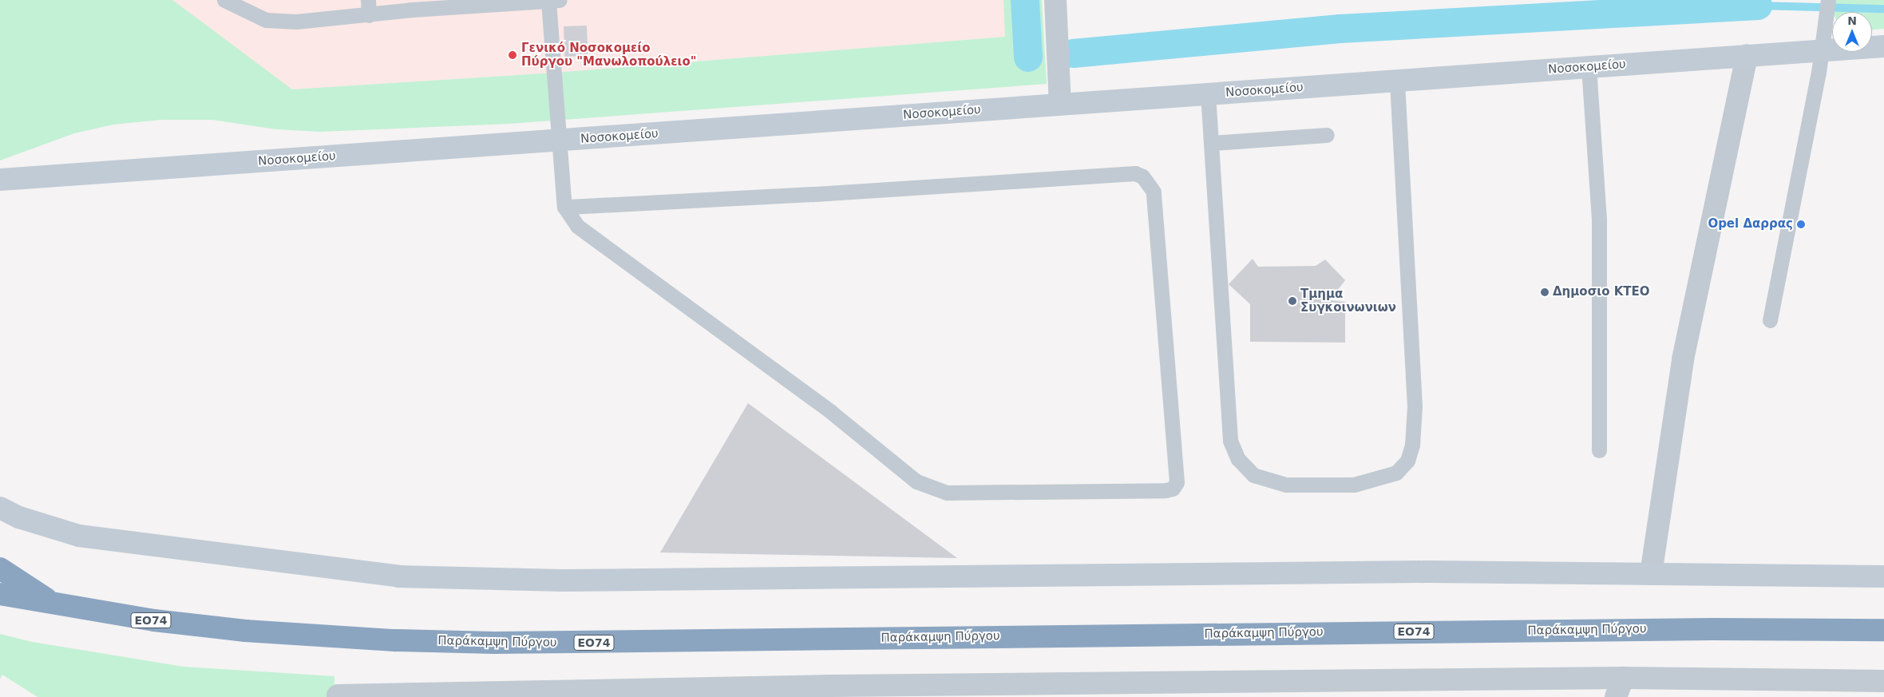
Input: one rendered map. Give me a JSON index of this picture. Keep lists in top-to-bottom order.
{
  "streets": {
    "highway": ["ΕΟ74", "Παράκαμψη Πύργου"],
    "street": ["Νοσοκομείου"]
  },
  "places": [
    "Γενικό Νοσοκομείο Πύργου \"Μανωλοπούλειο\"",
    "Opel Δαρρας",
    "Δημοσιο ΚΤΕΟ",
    "Τμημα Συγκοινωνιων"
  ],
  "north": "top"
}
